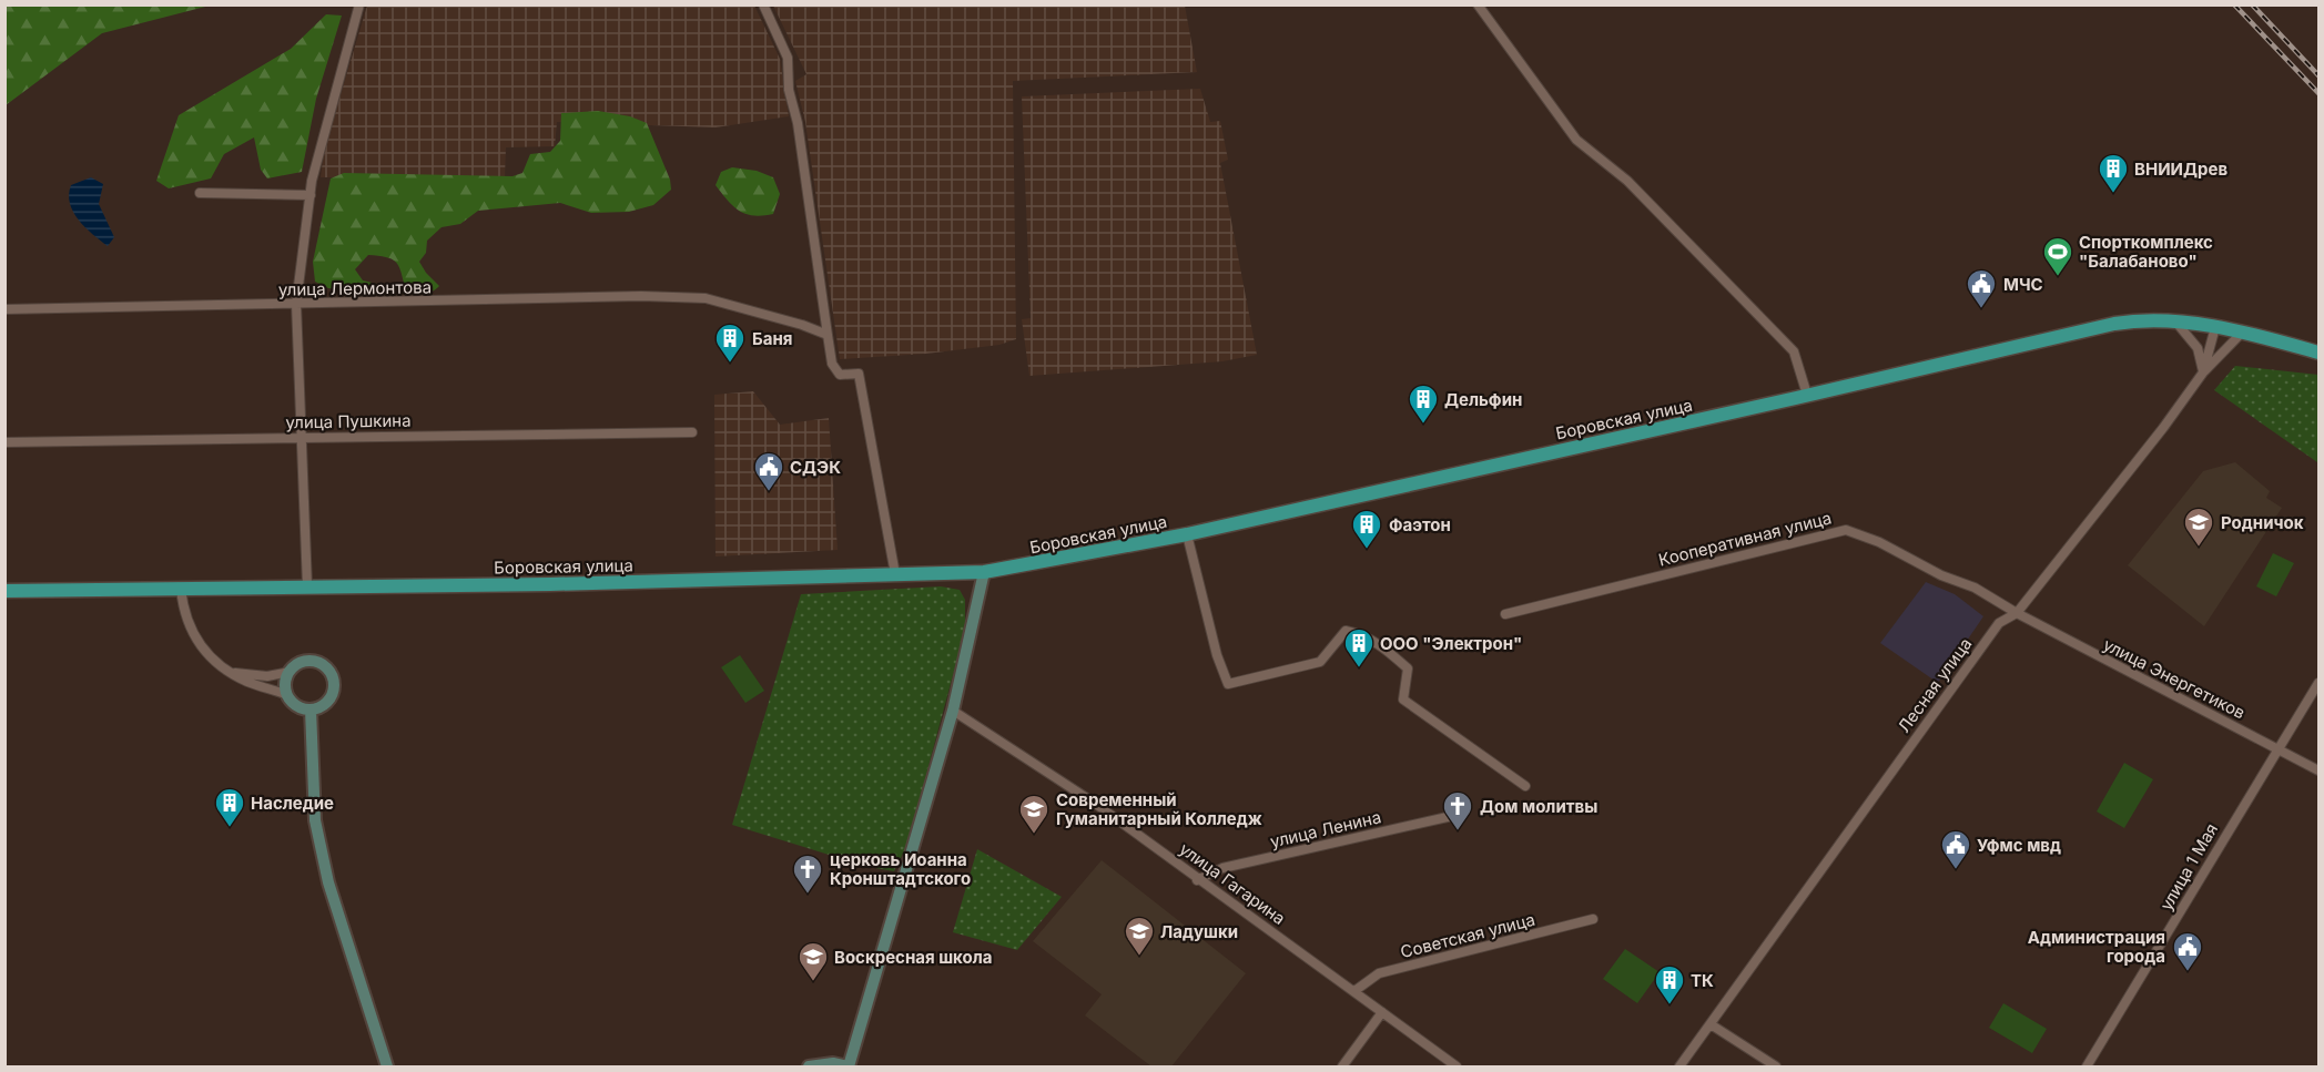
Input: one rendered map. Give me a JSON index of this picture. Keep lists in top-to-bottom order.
{
  "streets": {
    "main road": ["Боровская улица"],
    "street": [
      "улица Лермонтова",
      "улица Пушкина",
      "Кооперативная улица",
      "улица Энергетиков",
      "Лесная улица",
      "улица Ленина",
      "улица 1 Мая",
      "улица Гагарина",
      "Советская улица"
    ]
  },
  "crossings": [
    ["Боровская улица", "Лесная улица"],
    ["Кооперативная улица", "улица Энергетиков"],
    ["Кооперативная улица", "Лесная улица"],
    ["улица Энергетиков", "Лесная улица"],
    ["улица Энергетиков", "улица 1 Мая"],
    ["улица Ленина", "улица Гагарина"],
    ["улица Гагарина", "Советская улица"]
  ],
  "places": {
    "building": [
      "ВНИИДрев",
      "Баня",
      "Дельфин",
      "Фаэтон",
      "ООО \"Электрон\"",
      "Наследие",
      "ТК"
    ],
    "sports": ["Спорткомплекс \"Балабаново\""],
    "public building": [
      "МЧС",
      "СДЭК",
      "Уфмс мвд",
      "Администрация города"
    ],
    "school or university": [
      "Родничок",
      "Современный Гуманитарный Колледж",
      "Ладушки",
      "Воскресная школа"
    ],
    "church": ["Дом молитвы", "церковь Иоанна Кронштадтского"]
  }
}
